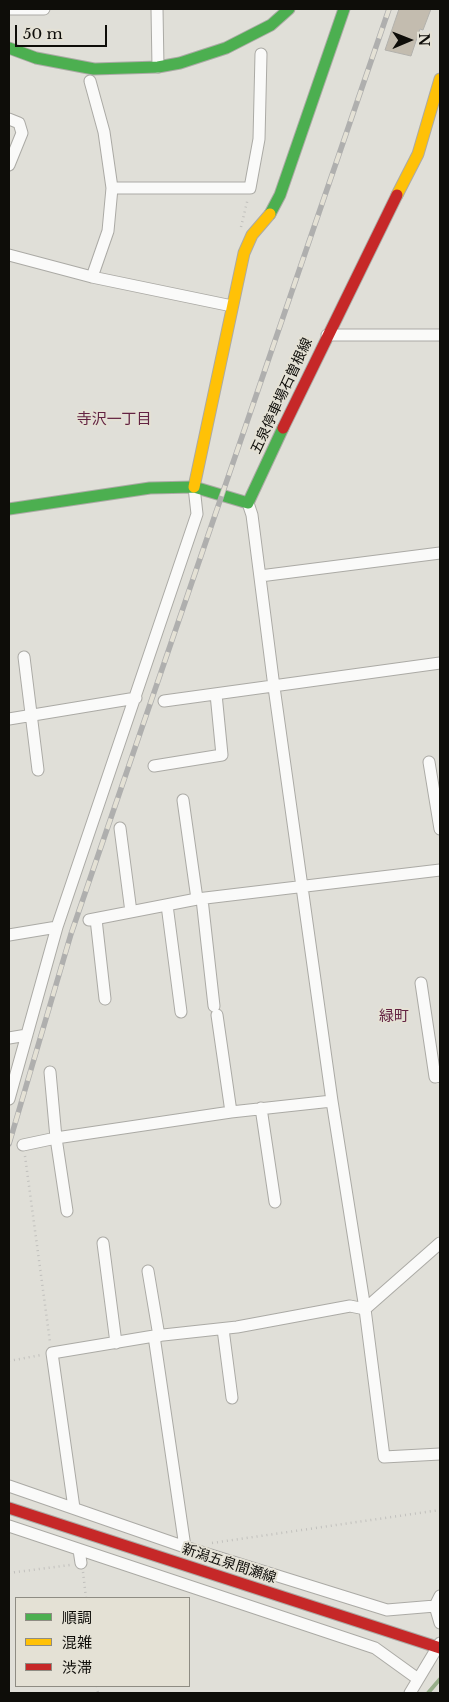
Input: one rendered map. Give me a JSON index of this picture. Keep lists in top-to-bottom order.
{
  "streets": {
    "main road": ["五泉停車場石曽根線", "新潟五泉間瀬線"]
  },
  "districts": ["寺沢一丁目", "緑町"],
  "legend": ["順調", "混雑", "渋滞"],
  "scale_bar": "50 m",
  "north": "right"
}
